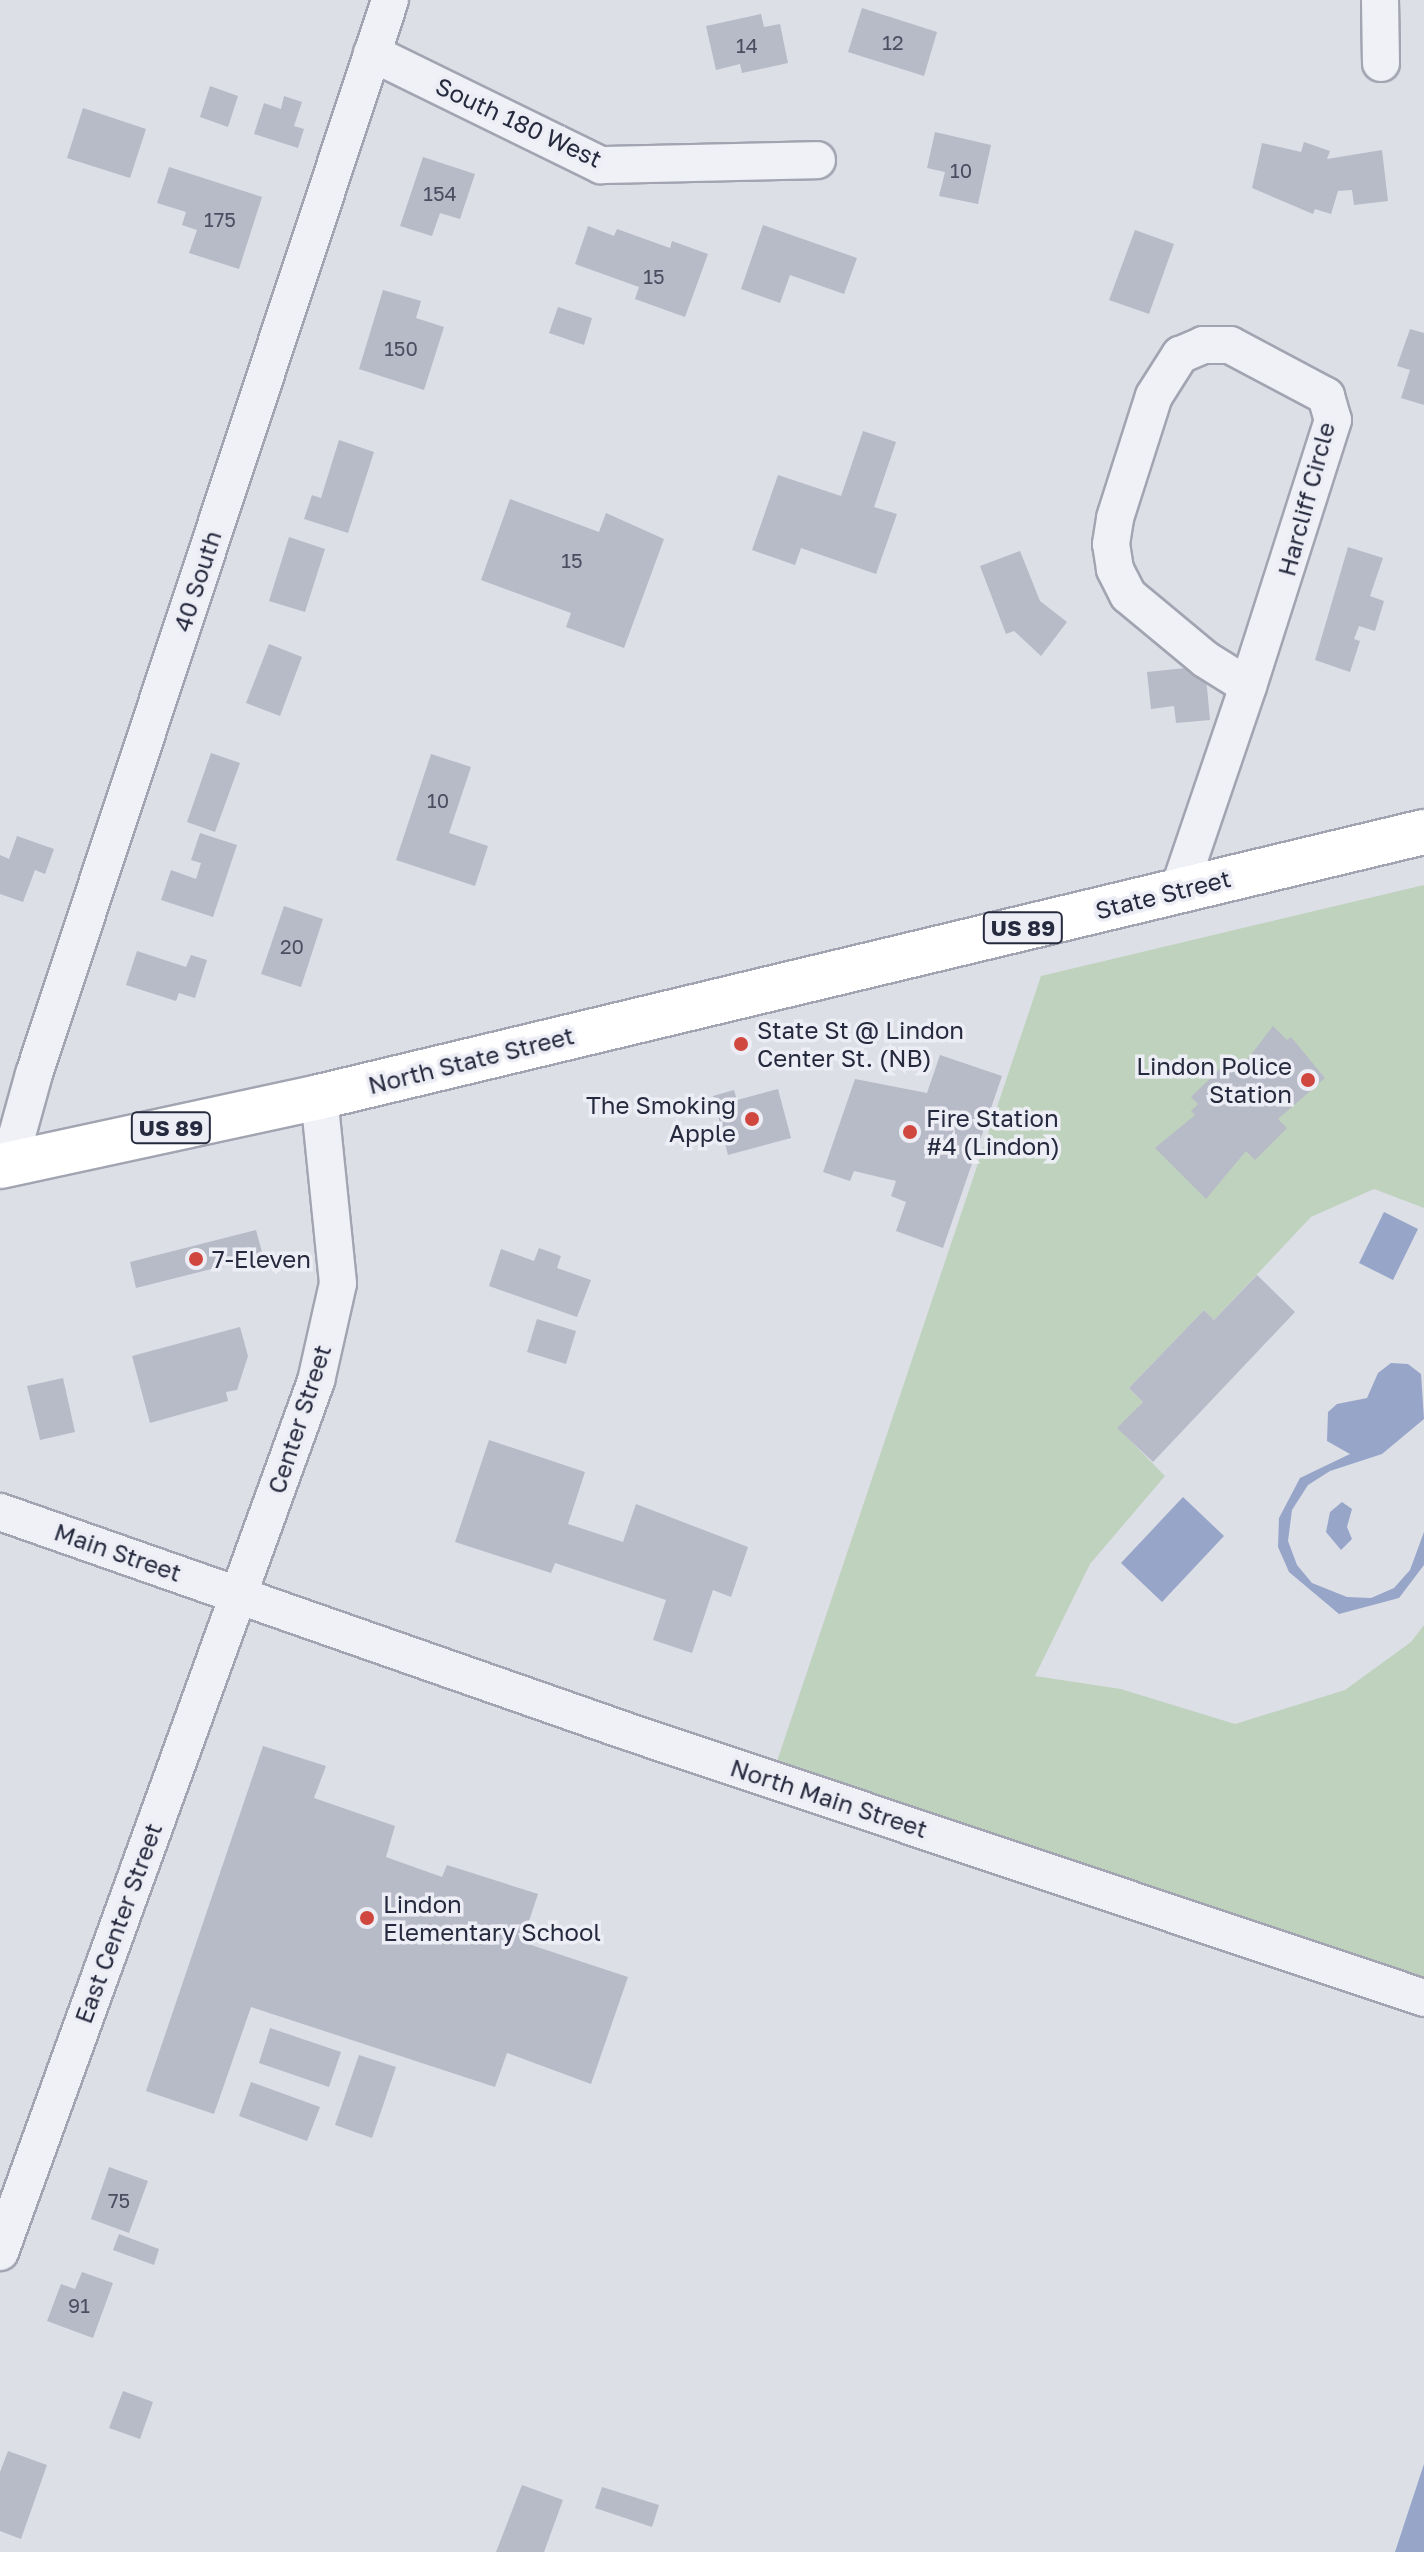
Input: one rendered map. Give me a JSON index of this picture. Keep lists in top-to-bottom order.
{
  "streets": {
    "main road": ["State Street", "US 89", "North State Street"],
    "street": [
      "South 180 West",
      "Harcliff Circle",
      "40 South",
      "Center Street",
      "Main Street",
      "North Main Street",
      "East Center Street"
    ]
  },
  "crossings": [
    ["South 180 West", "40 South"],
    ["Harcliff Circle", "State Street"],
    ["40 South", "US 89"],
    ["State Street", "North State Street"],
    ["US 89", "North State Street"],
    ["US 89", "Center Street"],
    ["North State Street", "Center Street"],
    ["Center Street", "Main Street"],
    ["Center Street", "North Main Street"],
    ["Center Street", "East Center Street"],
    ["Main Street", "North Main Street"],
    ["Main Street", "East Center Street"],
    ["North Main Street", "East Center Street"]
  ],
  "places": [
    "State St @ Lindon Center St. (NB)",
    "Lindon Police Station",
    "The Smoking Apple",
    "Fire Station #4 (Lindon)",
    "7-Eleven",
    "Lindon Elementary School"
  ],
  "house_numbers": [
    "12",
    "14",
    "10",
    "154",
    "175",
    "15",
    "150",
    "15",
    "10",
    "20",
    "75",
    "91"
  ]
}
